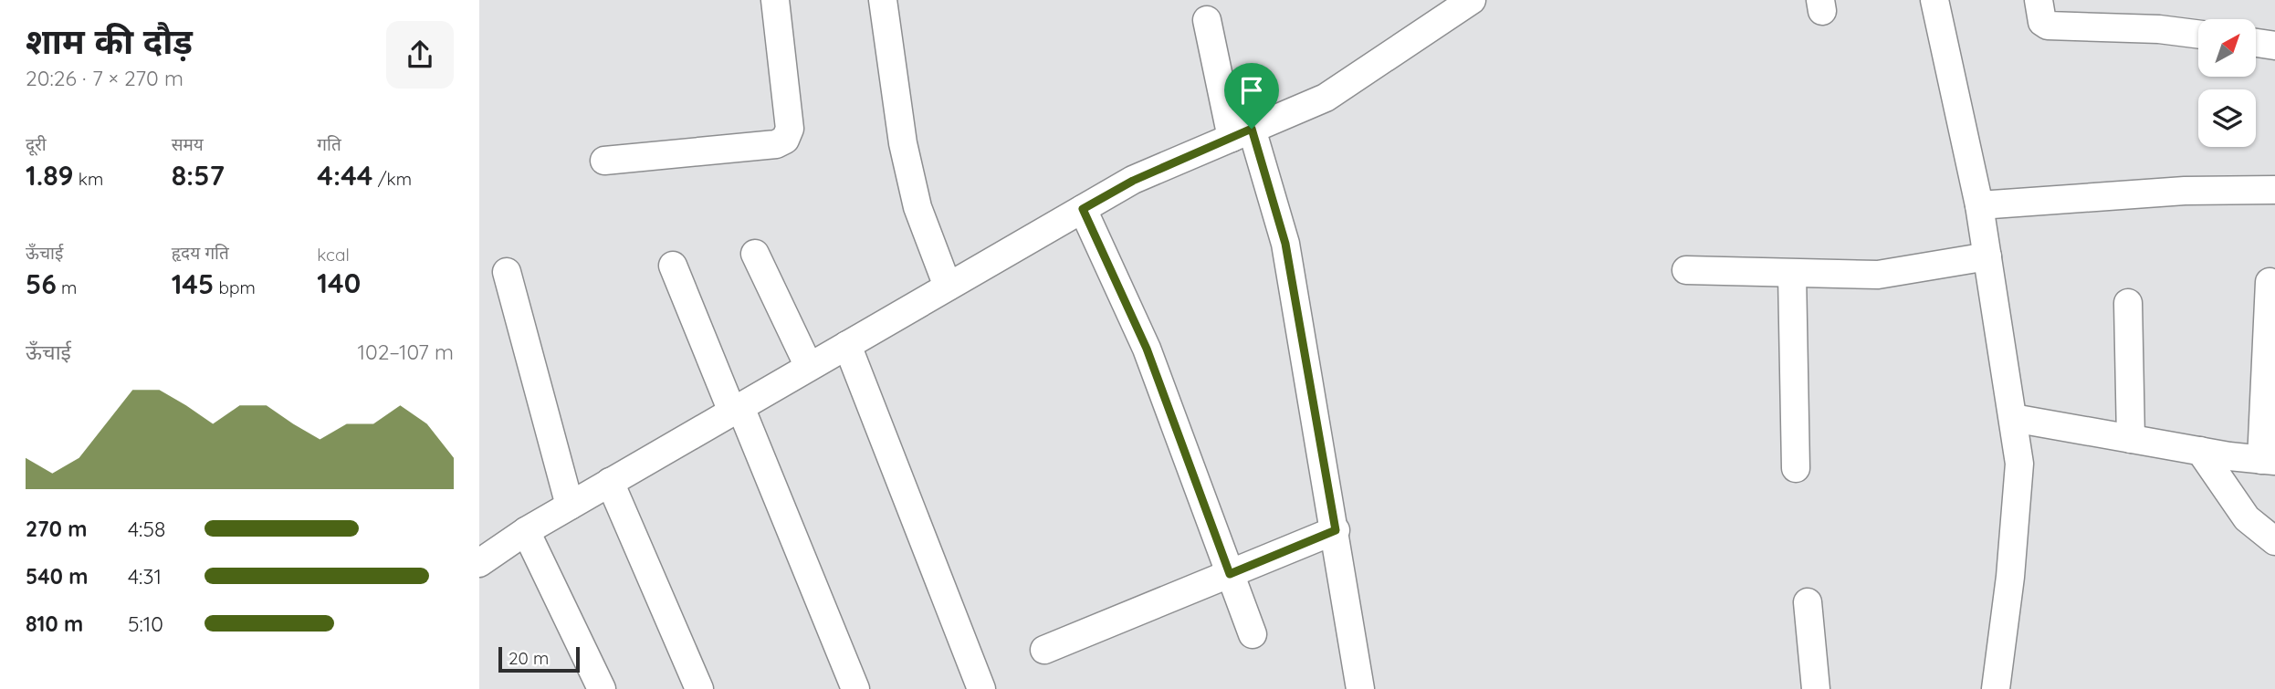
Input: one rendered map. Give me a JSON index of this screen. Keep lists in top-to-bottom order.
{
  "scale_bar": "20 m",
  "north": "top right",
  "page": {
    "heading": ["शाम की दौड़", "20:26 · 7 × 270 m"],
    "stats": [
      ["दूरी", "1.89 km"],
      ["समय", "8:57"],
      ["गति", "4:44 /km"],
      ["ऊँचाई", "56 m"],
      ["हृदय गति", "145 bpm"],
      ["kcal", "140"]
    ],
    "chart": ["ऊँचाई", "102–107 m"],
    "list": [
      {
        "name": "270 m",
        "note": "4:58"
      },
      {
        "name": "540 m",
        "note": "4:31"
      },
      {
        "name": "810 m",
        "note": "5:10"
      }
    ],
    "scale": "20 m"
  }
}
